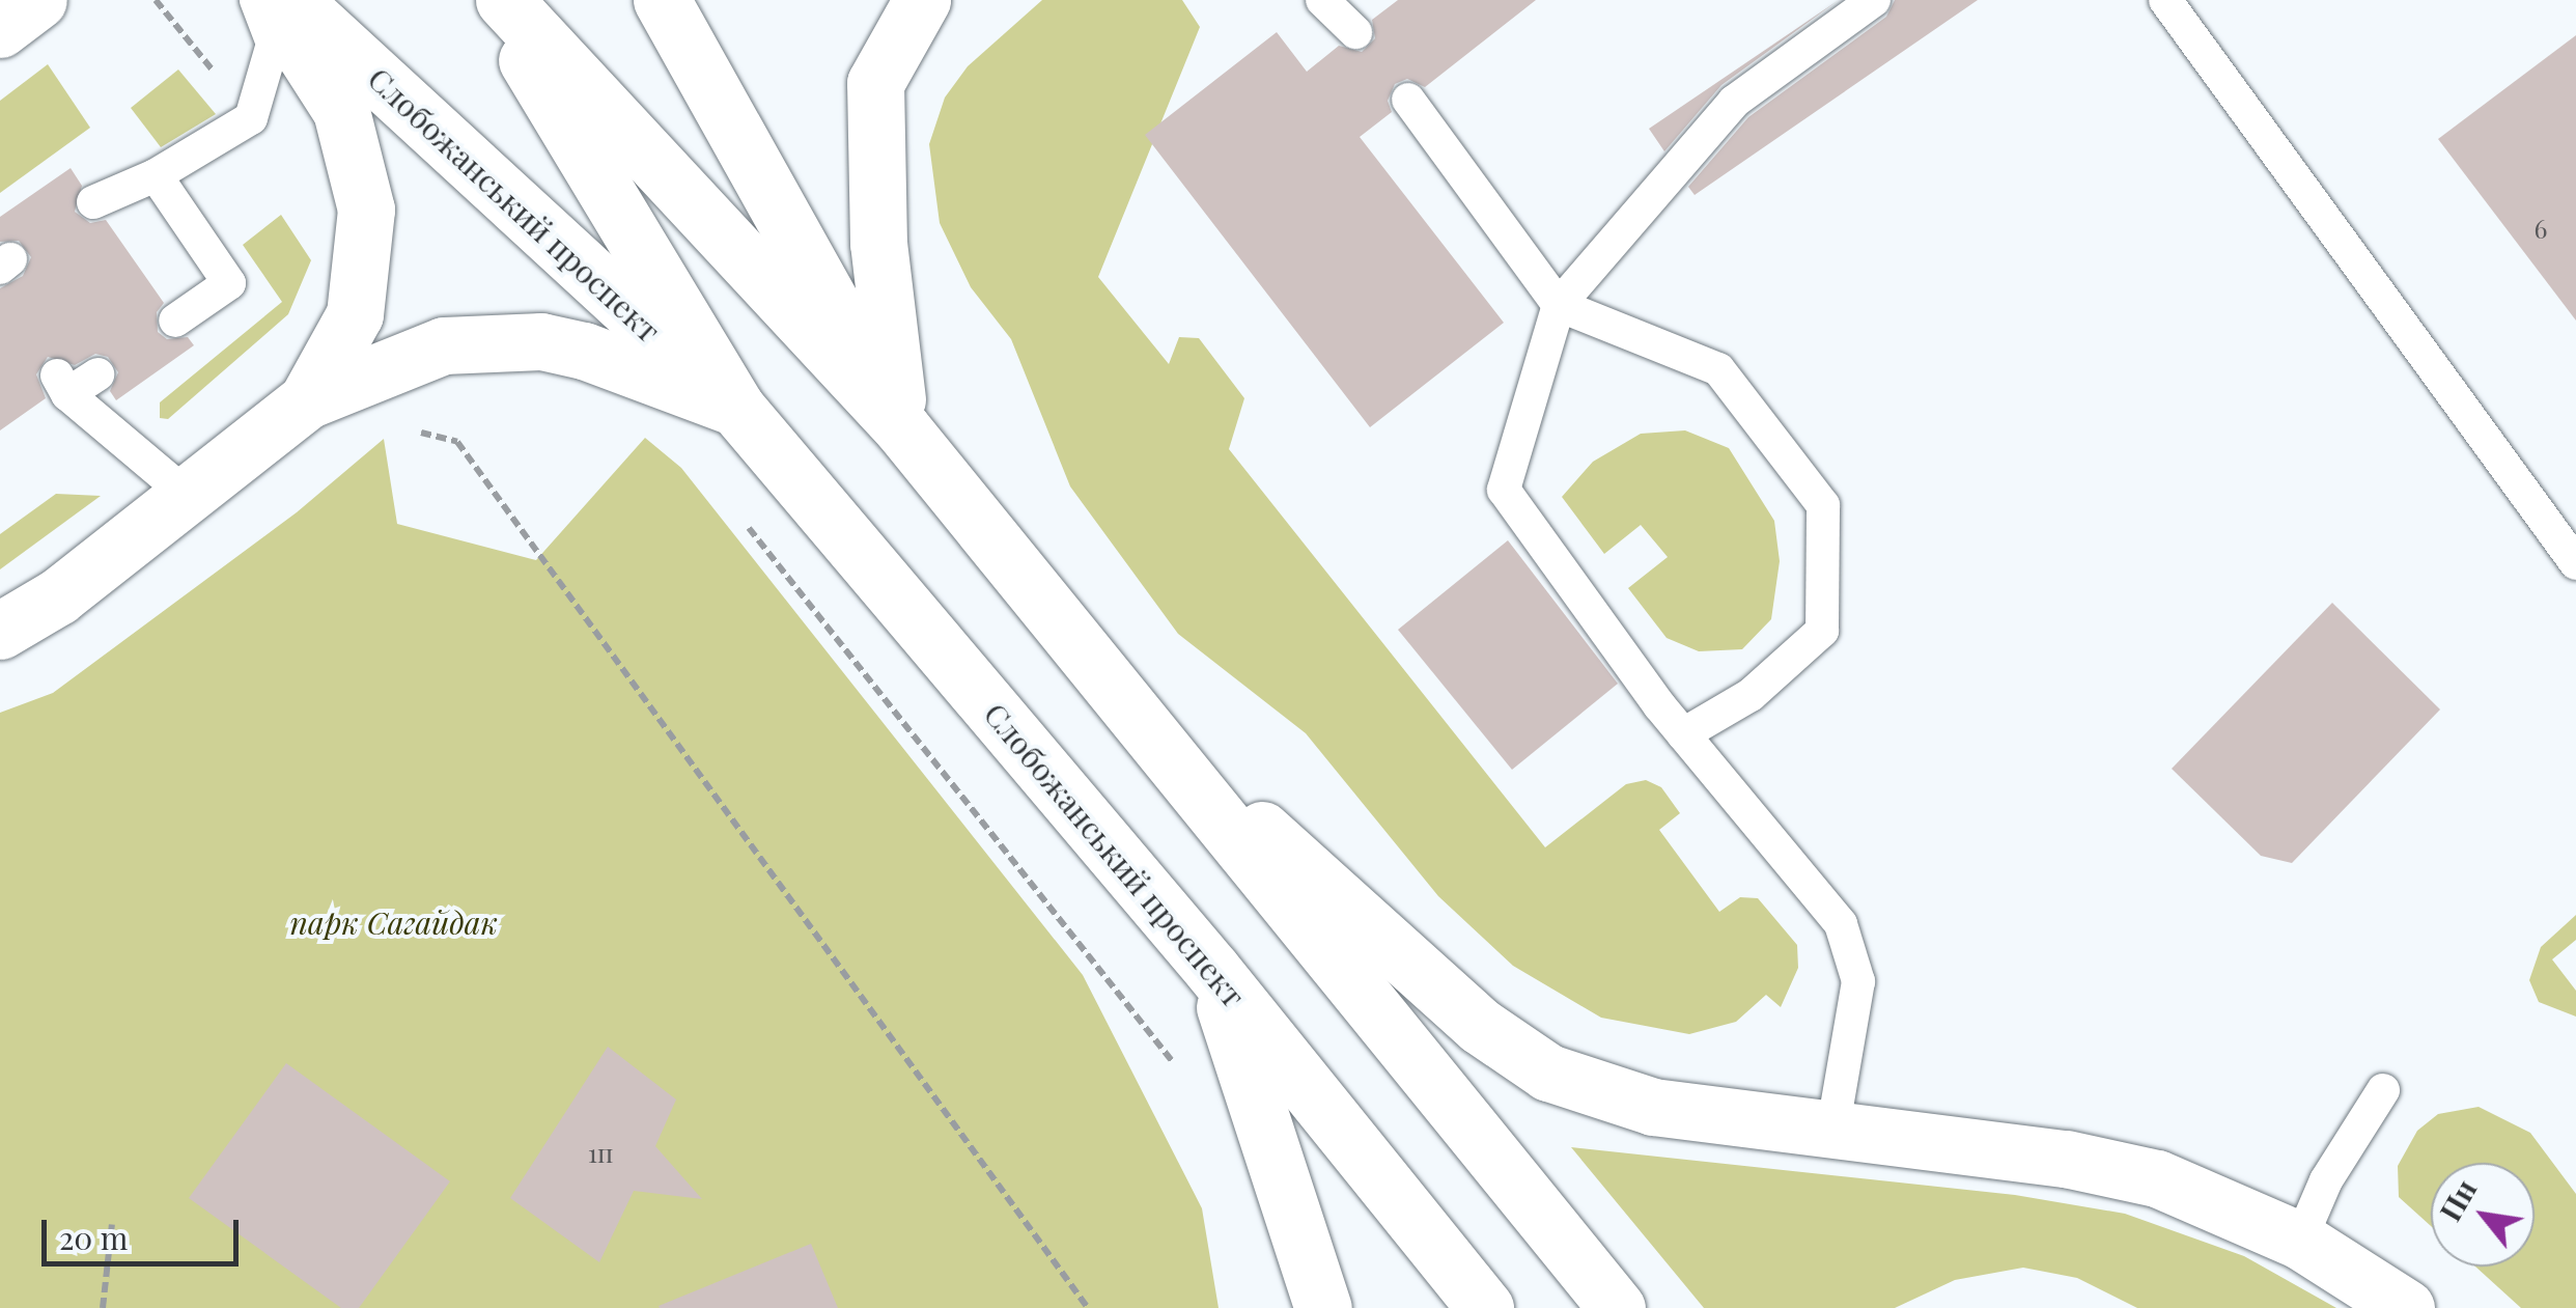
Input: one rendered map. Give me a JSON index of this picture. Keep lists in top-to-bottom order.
{
  "streets": {
    "main road": ["Слобожанський проспект"]
  },
  "parks": ["парк Сагайдак"],
  "house_numbers": ["6", "1п"],
  "scale_bar": "20 m",
  "north": "top left"
}
